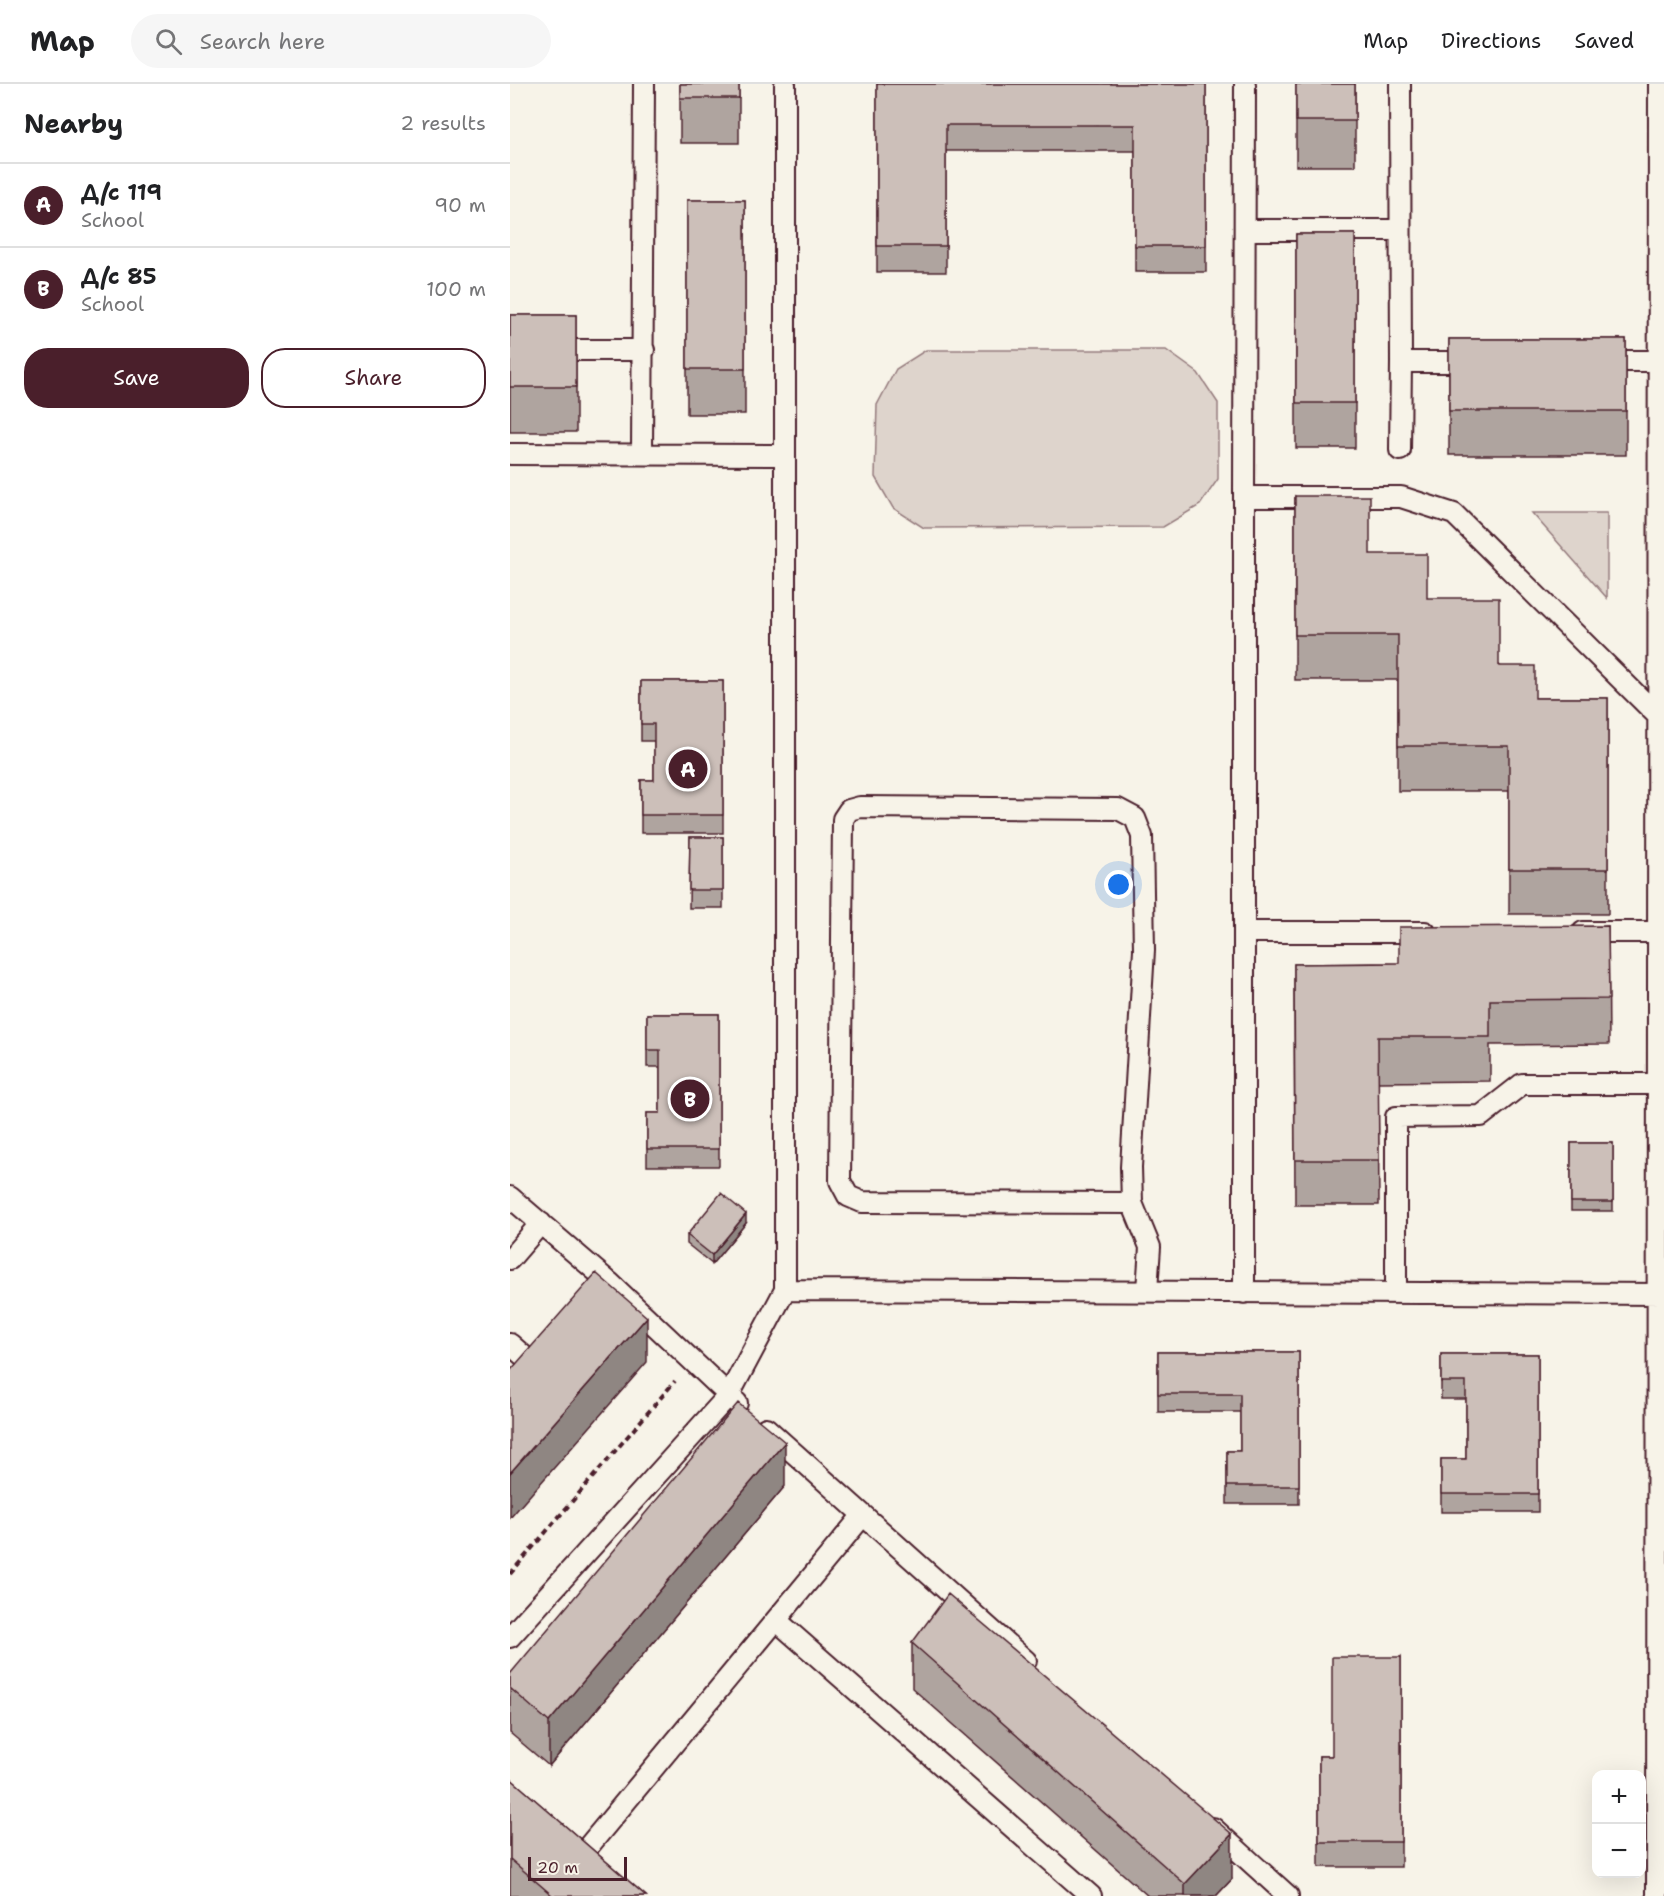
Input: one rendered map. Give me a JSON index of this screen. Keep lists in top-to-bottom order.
{
  "scale_bar": "20 m",
  "page": {
    "header": "Map",
    "search": "Search here",
    "nav": ["Map", "Directions", "Saved"],
    "heading": ["Nearby", "2 results"],
    "list": [
      {
        "mark": "A",
        "name": "Д/с 119",
        "note": "School",
        "value": "90 m"
      },
      {
        "mark": "B",
        "name": "Д/с 85",
        "note": "School",
        "value": "100 m"
      }
    ],
    "buttons": ["Save", "Share"],
    "pins": ["A", "B"],
    "map_buttons": ["+", "−"],
    "scale": "20 m"
  }
}
